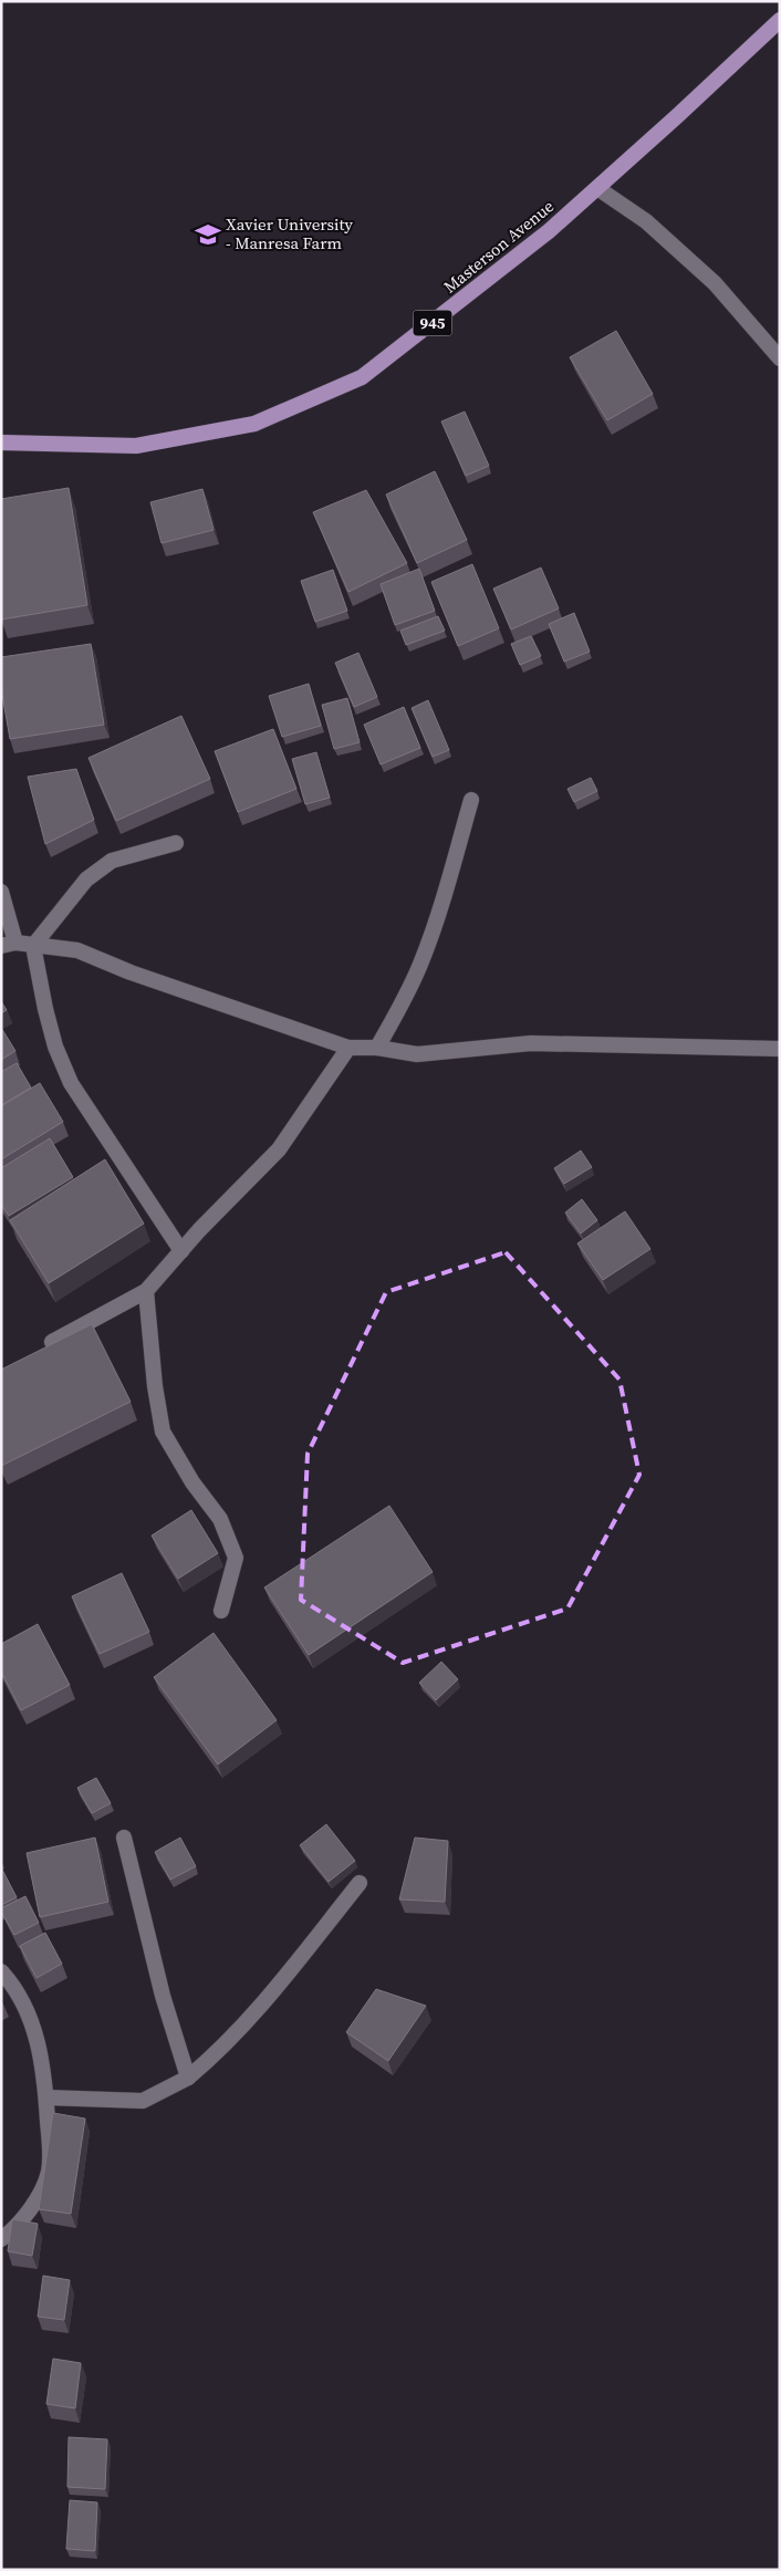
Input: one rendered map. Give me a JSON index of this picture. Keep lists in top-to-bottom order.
{
  "streets": {
    "main road": ["Masterson Avenue", "945"]
  },
  "places": {
    "school or university": ["Xavier University - Manresa Farm"]
  }
}
